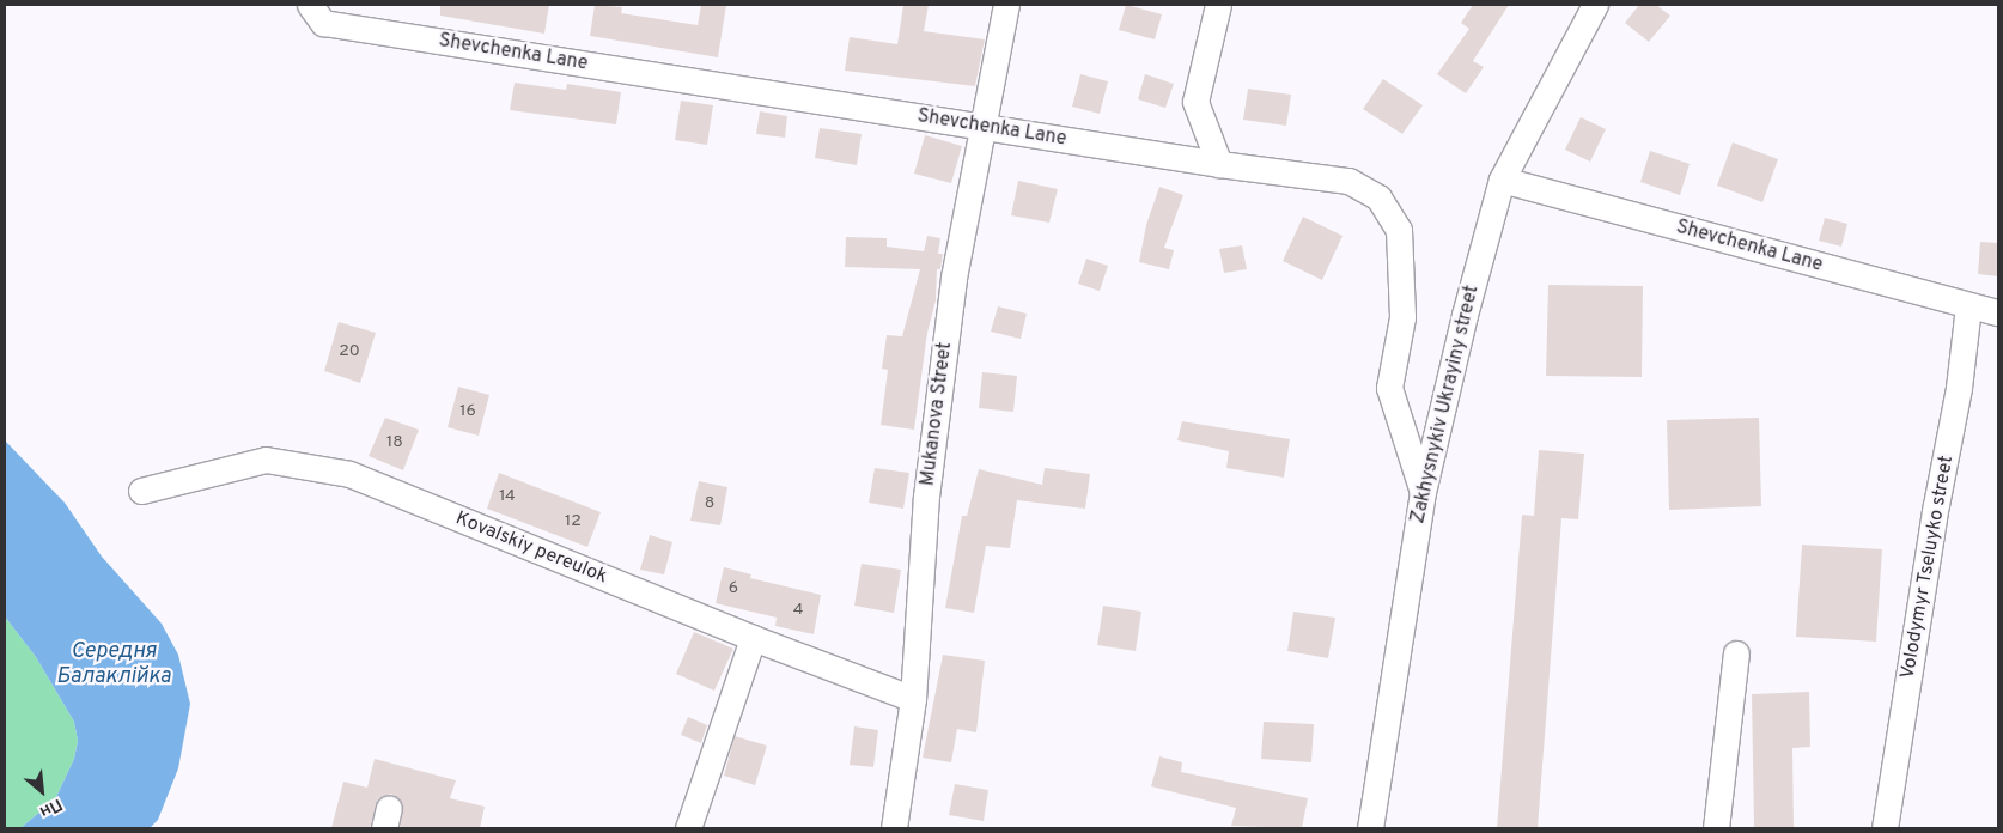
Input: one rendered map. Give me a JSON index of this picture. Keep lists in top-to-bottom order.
{
  "streets": {
    "street": [
      "Shevchenka Lane",
      "Zakhysnykiv Ukrayiny street",
      "Mukanova Street",
      "Kovalskiy pereulok",
      "Volodymyr Tseluyko street"
    ]
  },
  "crossings": [
    ["Shevchenka Lane", "Zakhysnykiv Ukrayiny street"],
    ["Shevchenka Lane", "Mukanova Street"],
    ["Shevchenka Lane", "Volodymyr Tseluyko street"],
    ["Mukanova Street", "Kovalskiy pereulok"]
  ],
  "water": ["Середня Балаклійка"],
  "house_numbers": [
    "20",
    "16",
    "18",
    "14",
    "8",
    "12",
    "6",
    "4"
  ],
  "north": "bottom right"
}
